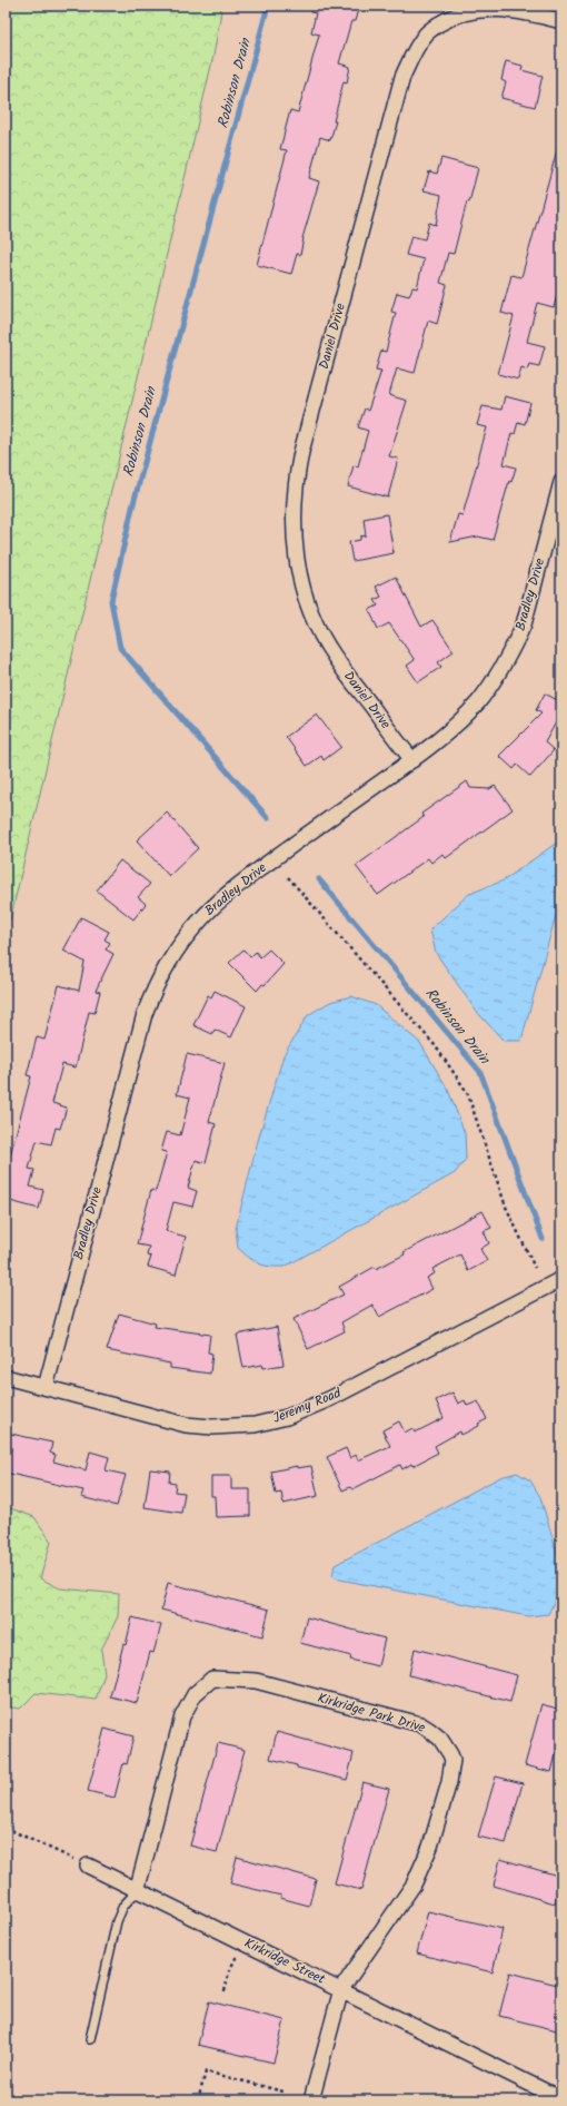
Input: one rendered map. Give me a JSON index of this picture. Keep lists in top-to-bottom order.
{
  "streets": {
    "street": [
      "Daniel Drive",
      "Bradley Drive",
      "Jeremy Road",
      "Kirkridge Park Drive",
      "Kirkridge Street"
    ]
  },
  "crossings": [
    ["Daniel Drive", "Bradley Drive"],
    ["Bradley Drive", "Jeremy Road"],
    ["Kirkridge Park Drive", "Kirkridge Street"]
  ],
  "water": ["Robinson Drain"]
}
